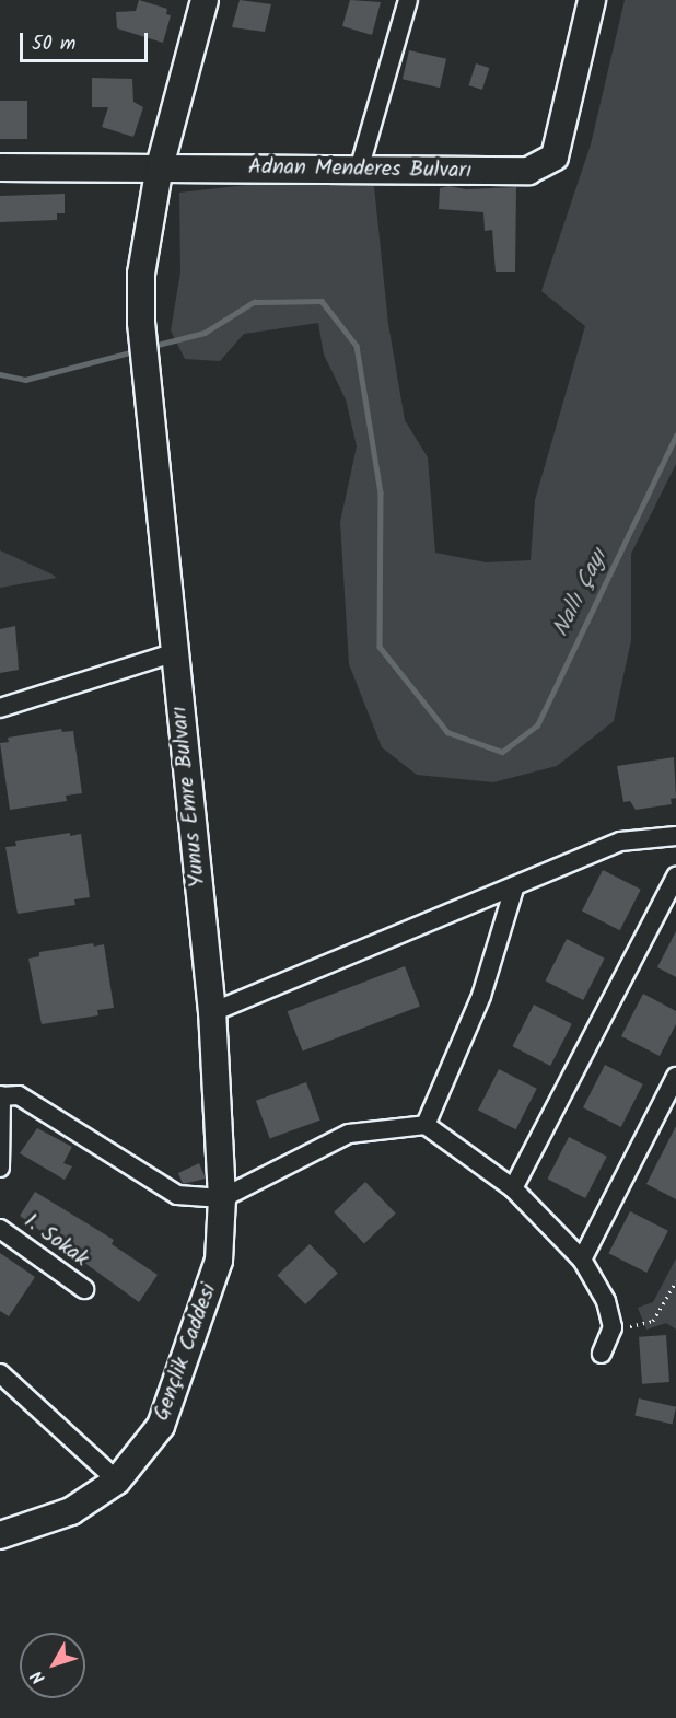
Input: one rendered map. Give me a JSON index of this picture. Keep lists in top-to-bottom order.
{
  "streets": {
    "street": [
      "Adnan Menderes Bulvarı",
      "Yunus Emre Bulvarı",
      "1. Sokak",
      "Gençlik Caddesi"
    ]
  },
  "crossings": [
    ["Adnan Menderes Bulvarı", "Yunus Emre Bulvarı"],
    ["Yunus Emre Bulvarı", "Gençlik Caddesi"]
  ],
  "water": ["Nallı Çayı"],
  "scale_bar": "50 m",
  "north": "bottom left"
}
